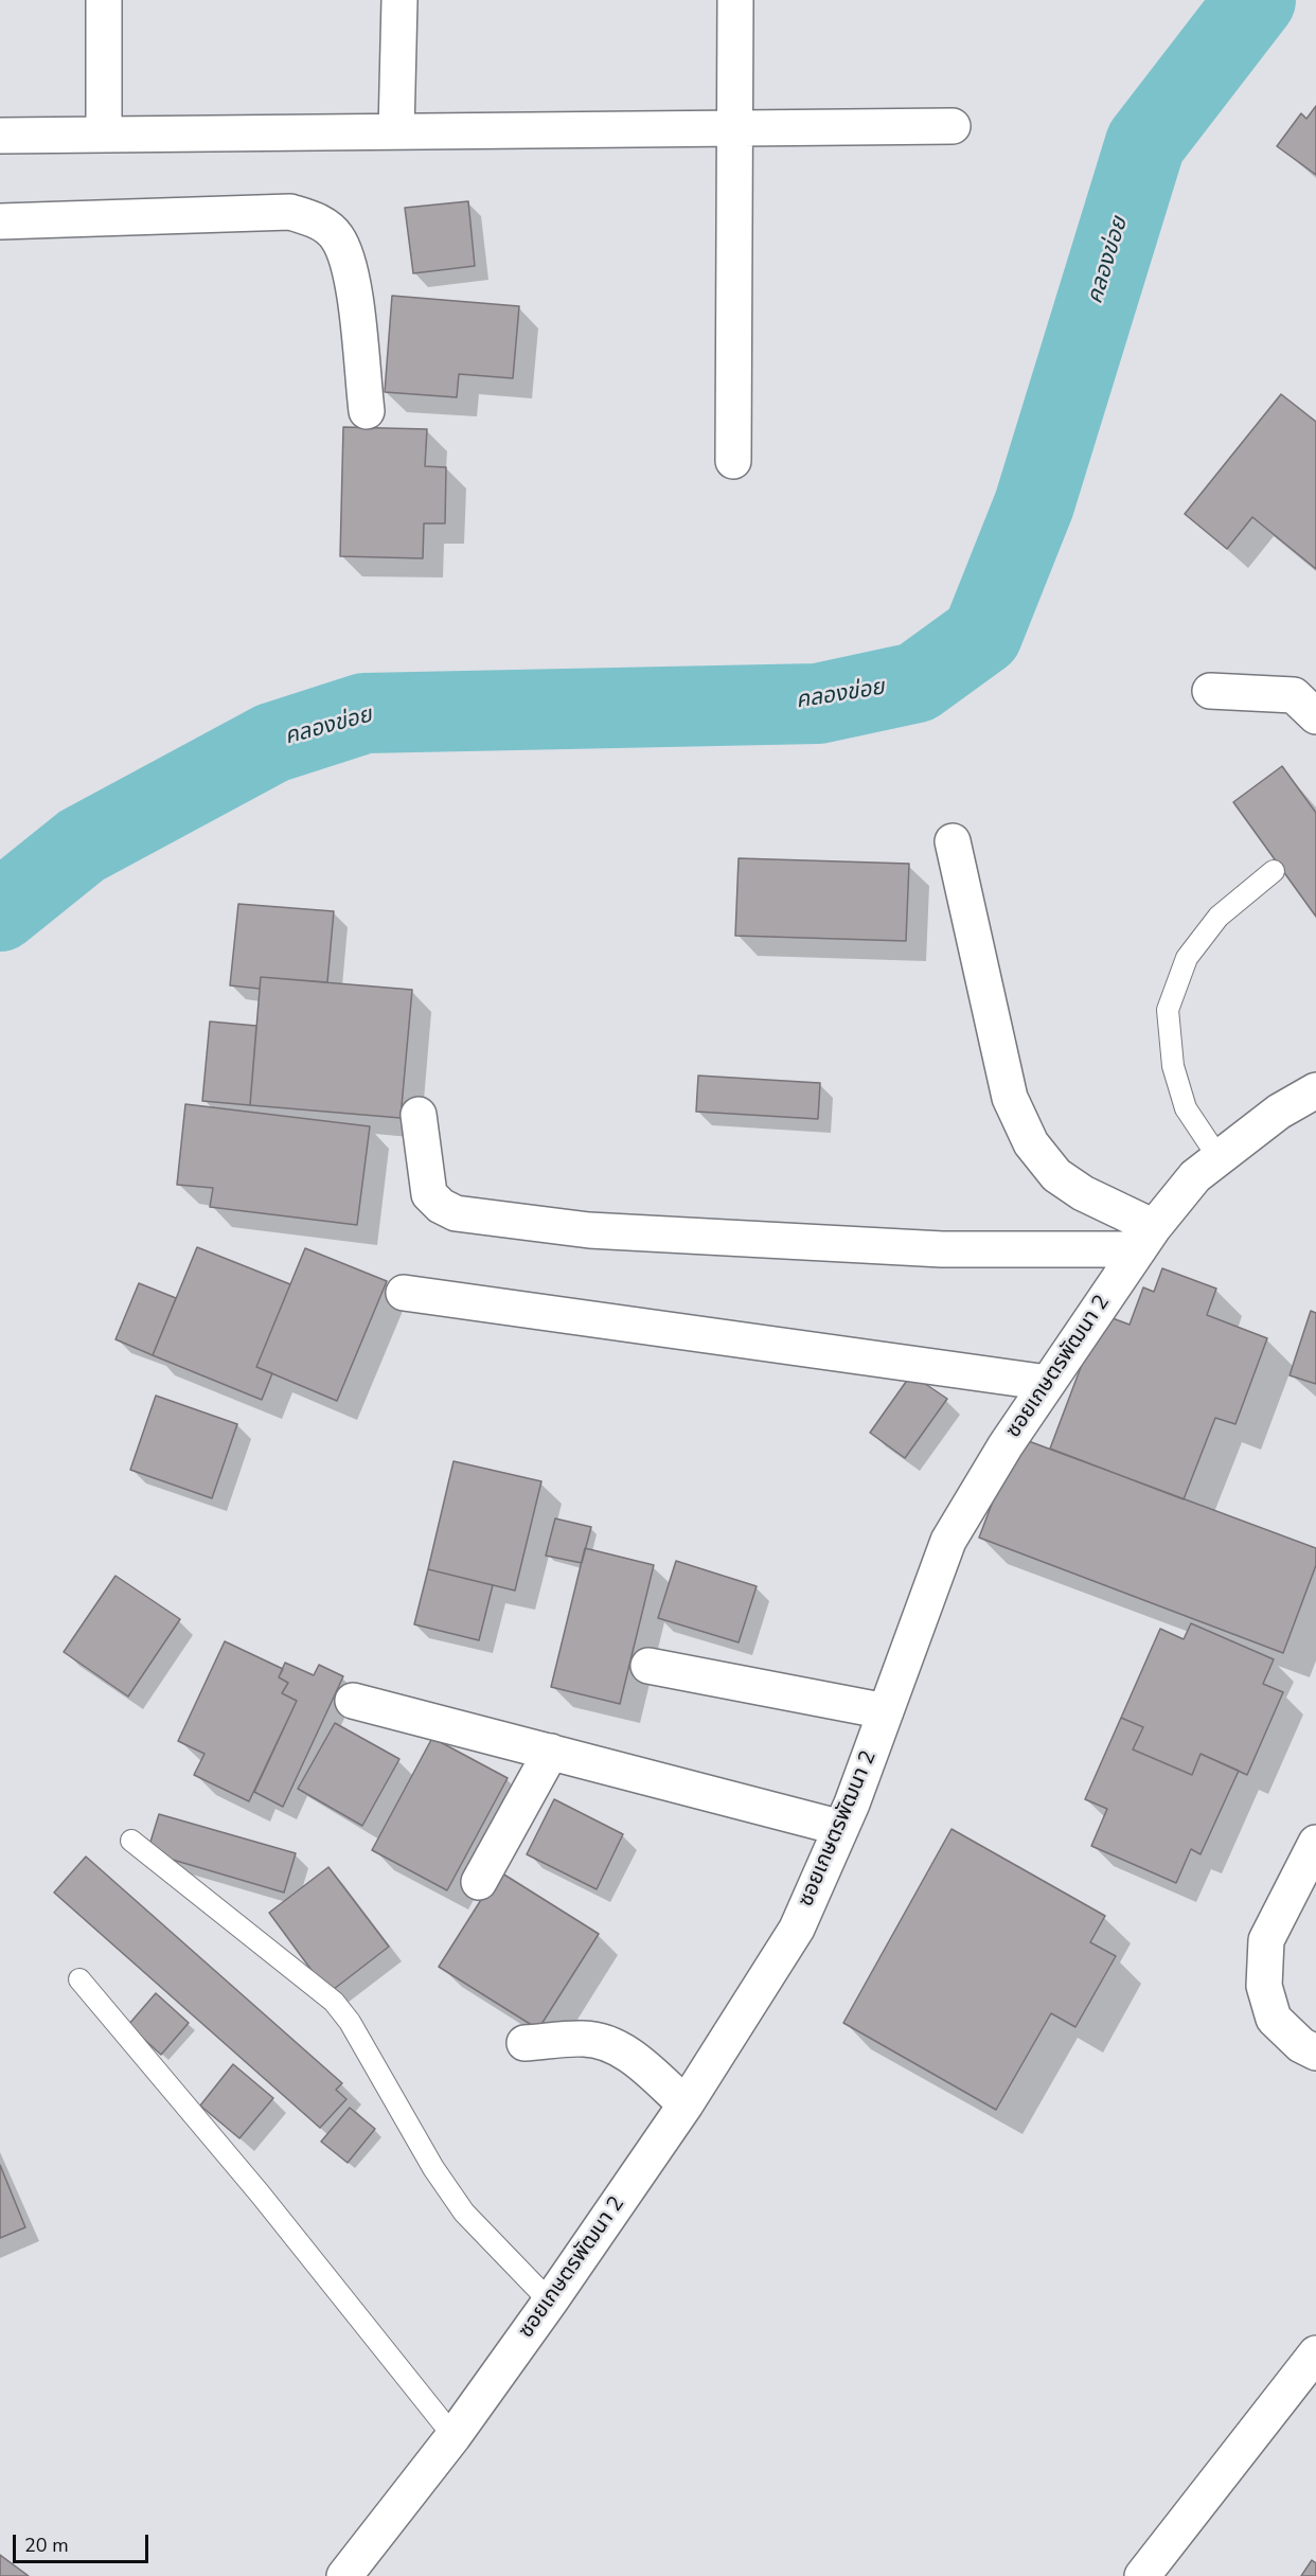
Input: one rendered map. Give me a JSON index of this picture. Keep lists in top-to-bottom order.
{
  "streets": {
    "street": ["ซอยเกษตรพัฒนา 2"]
  },
  "water": ["คลองข่อย"],
  "scale_bar": "20 m"
}
